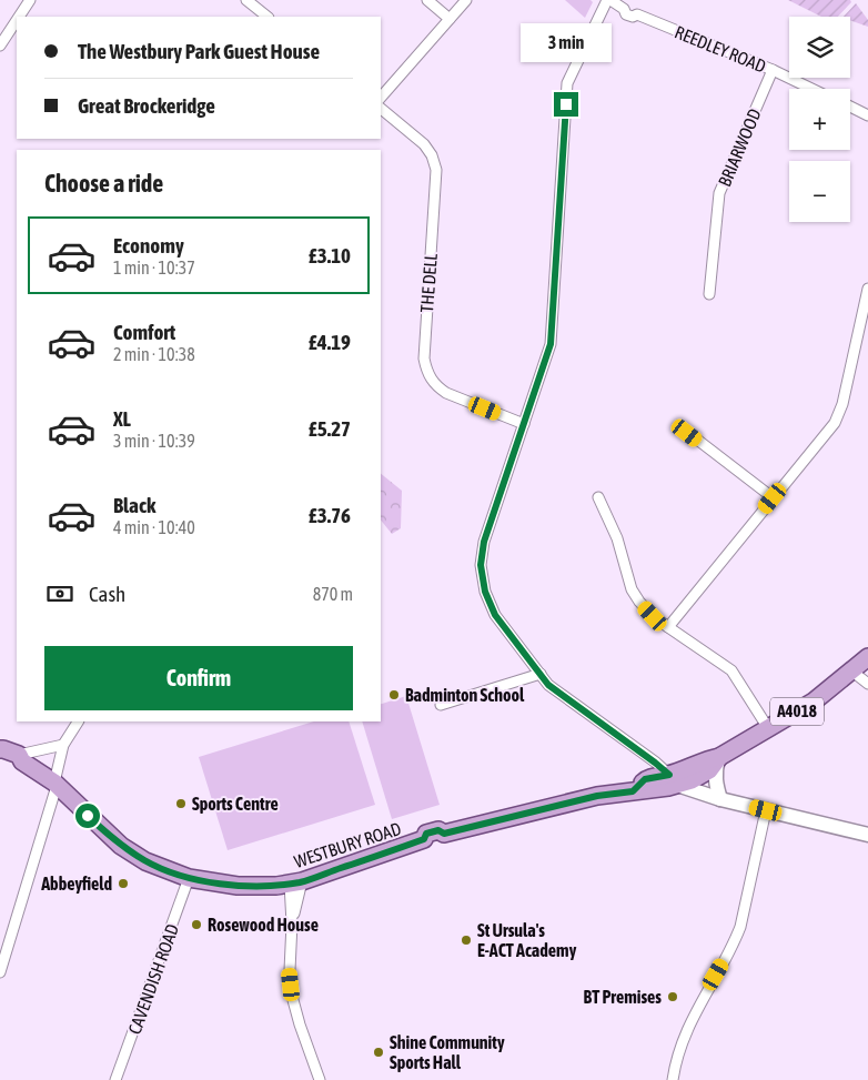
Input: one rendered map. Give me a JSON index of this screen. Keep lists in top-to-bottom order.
{
  "streets": {
    "main road": ["A4018", "WESTBURY ROAD"],
    "street": [
      "REEDLEY ROAD",
      "BRIARWOOD",
      "THE DELL",
      "CAVENDISH ROAD"
    ]
  },
  "crossings": [
    ["REEDLEY ROAD", "BRIARWOOD"],
    ["A4018", "WESTBURY ROAD"],
    ["WESTBURY ROAD", "CAVENDISH ROAD"]
  ],
  "places": [
    "Badminton School",
    "Sports Centre",
    "Abbeyfield",
    "Rosewood House",
    "St Ursula's E-ACT Academy",
    "BT Premises",
    "Shine Community Sports Hall"
  ],
  "page": {
    "map_buttons": ["+", "−"],
    "banner": ["The Westbury Park Guest House", "Great Brockeridge"],
    "bubble": "3 min",
    "heading": "Choose a ride",
    "list": [
      {
        "name": "Economy",
        "note": "1 min · 10:37",
        "value": "£3.10"
      },
      {
        "name": "Comfort",
        "note": "2 min · 10:38",
        "value": "£4.19"
      },
      {
        "name": "XL",
        "note": "3 min · 10:39",
        "value": "£5.27"
      },
      {
        "name": "Black",
        "note": "4 min · 10:40",
        "value": "£3.76"
      }
    ],
    "pay": ["Cash", "870 m"],
    "buttons": "Confirm"
  }
}
